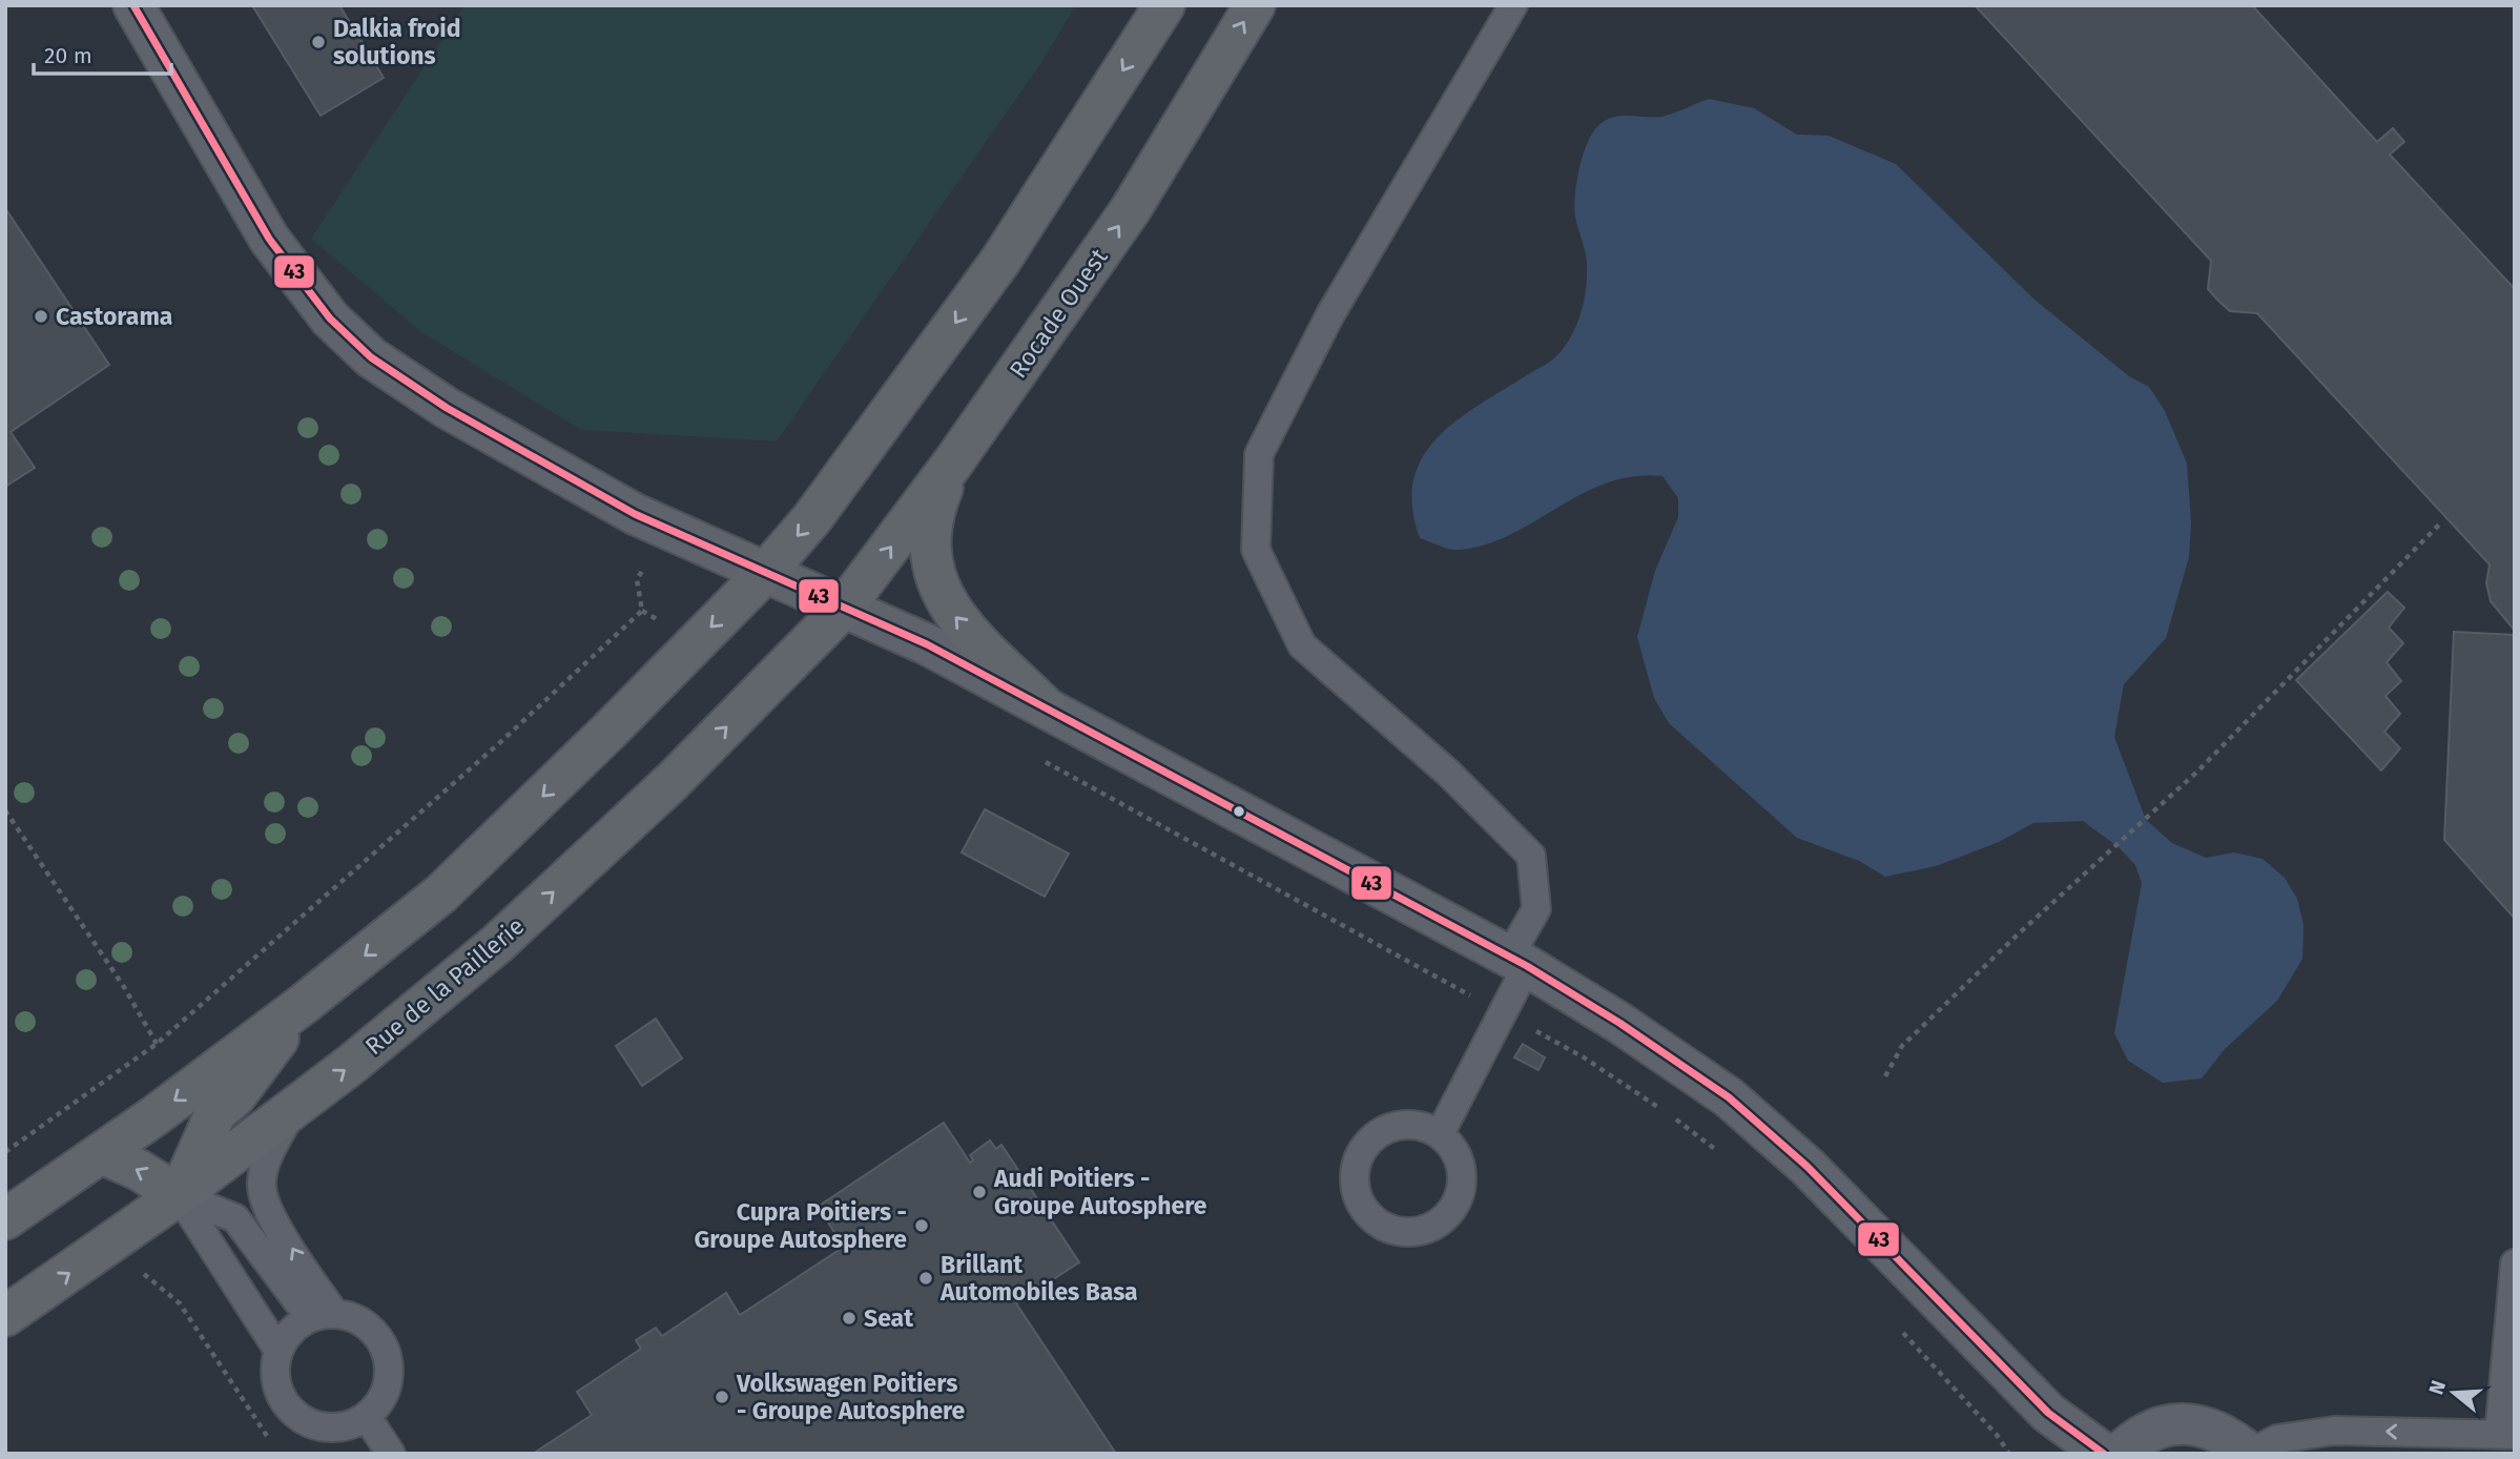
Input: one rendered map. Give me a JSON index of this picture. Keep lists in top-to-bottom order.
{
  "streets": {
    "main road": ["Rocade Ouest", "Rue de la Paillerie"]
  },
  "crossings": [
    ["Rocade Ouest", "Rue de la Paillerie"]
  ],
  "places": [
    "Dalkia froid solutions",
    "Castorama",
    "Audi Poitiers - Groupe Autosphere",
    "Cupra Poitiers - Groupe Autosphere",
    "Brillant Automobiles Basa",
    "Seat",
    "Volkswagen Poitiers - Groupe Autosphere"
  ],
  "lines": ["transit line 43"],
  "scale_bar": "20 m",
  "north": "left"
}
